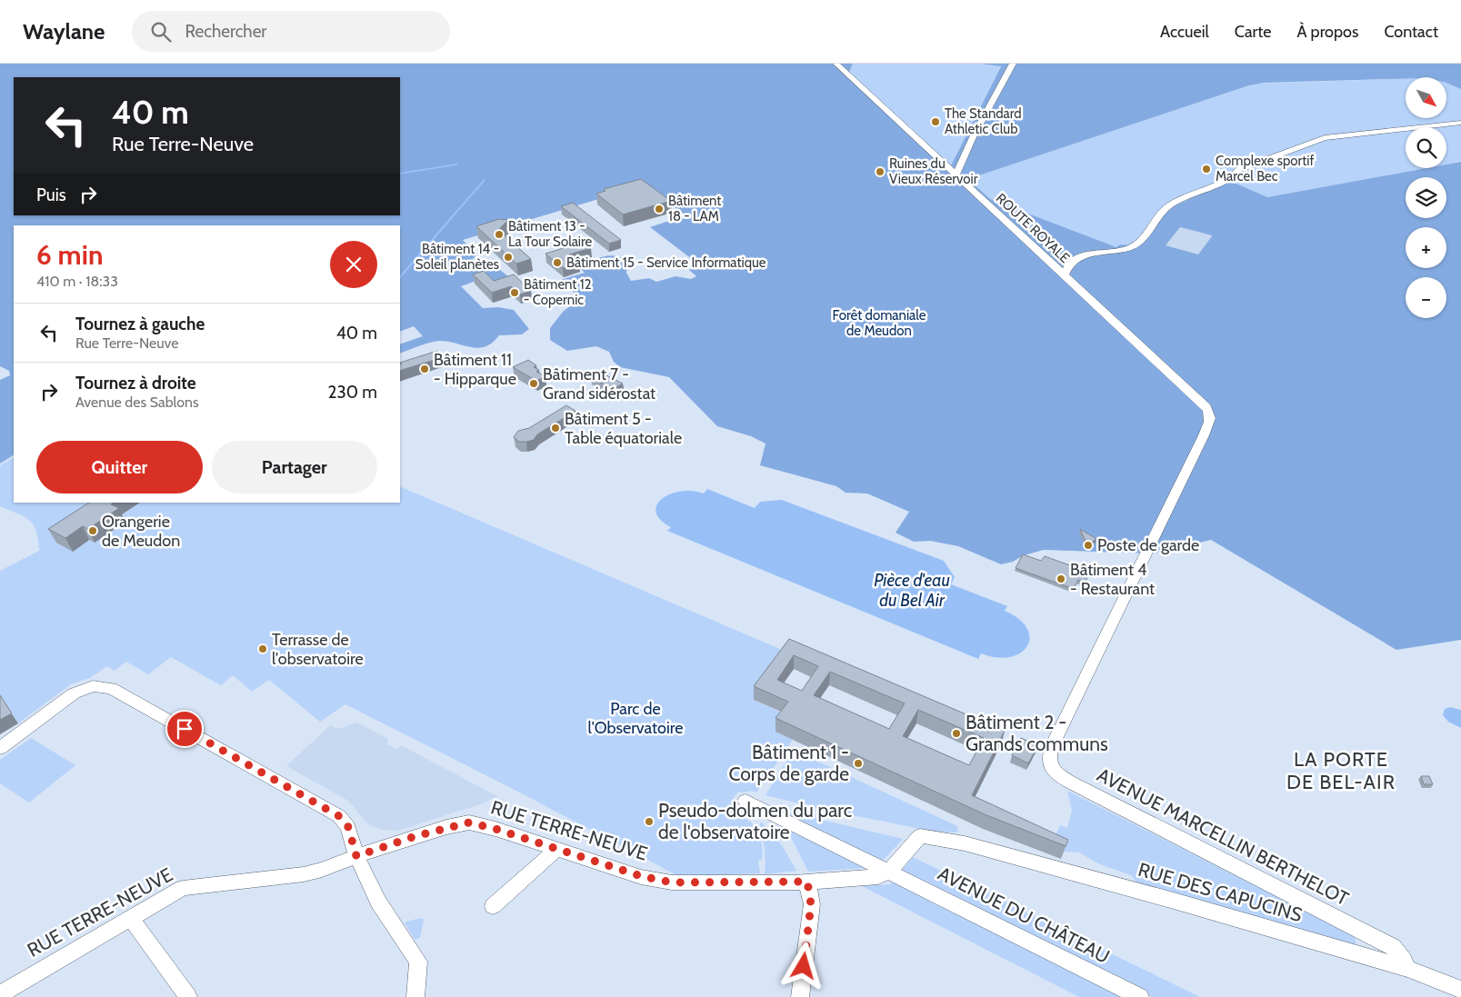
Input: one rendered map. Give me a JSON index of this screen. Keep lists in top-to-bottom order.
{
  "streets": {
    "street": [
      "ROUTE ROYALE",
      "RUE TERRE-NEUVE",
      "AVENUE MARCELLIN BERTHELOT",
      "RUE DES CAPUCINS",
      "AVENUE DU CHÂTEAU"
    ]
  },
  "crossings": [
    ["ROUTE ROYALE", "AVENUE MARCELLIN BERTHELOT"],
    ["RUE TERRE-NEUVE", "RUE DES CAPUCINS"],
    ["RUE TERRE-NEUVE", "AVENUE DU CHÂTEAU"],
    ["AVENUE MARCELLIN BERTHELOT", "RUE DES CAPUCINS"],
    ["RUE DES CAPUCINS", "AVENUE DU CHÂTEAU"]
  ],
  "districts": ["LA PORTE DE BEL-AIR"],
  "water": ["Pièce d'eau du Bel Air"],
  "parks": ["Forêt domaniale de Meudon", "Parc de l'Observatoire"],
  "places": [
    "The Standard Athletic Club",
    "Complexe sportif Marcel Bec",
    "Ruines du Vieux Réservoir",
    "Bâtiment 18 - LAM",
    "Bâtiment 13 - La Tour Solaire",
    "Bâtiment 14 - Soleil planètes",
    "Bâtiment 15 - Service Informatique",
    "Bâtiment 12 - Copernic",
    "Bâtiment 11 - Hipparque",
    "Bâtiment 7 - Grand sidérostat",
    "Bâtiment 5 - Table équatoriale",
    "Orangerie de Meudon",
    "Poste de garde",
    "Bâtiment 4 - Restaurant",
    "Terrasse de l'observatoire",
    "Bâtiment 2 - Grands communs",
    "Bâtiment 1 - Corps de garde",
    "Pseudo-dolmen du parc de l'observatoire"
  ],
  "north": "bottom right",
  "page": {
    "header": "Waylane",
    "search": "Rechercher",
    "nav": [
      "Accueil",
      "Carte",
      "À propos",
      "Contact"
    ],
    "map_buttons": ["+", "−"],
    "turn": ["40 m", "Rue Terre-Neuve"],
    "then": "Puis",
    "heading": ["6 min", "410 m · 18:33"],
    "list": [
      {
        "name": "Tournez à gauche",
        "note": "Rue Terre-Neuve",
        "value": "40 m"
      },
      {
        "name": "Tournez à droite",
        "note": "Avenue des Sablons",
        "value": "230 m"
      }
    ],
    "buttons": ["Quitter", "Partager"]
  }
}
